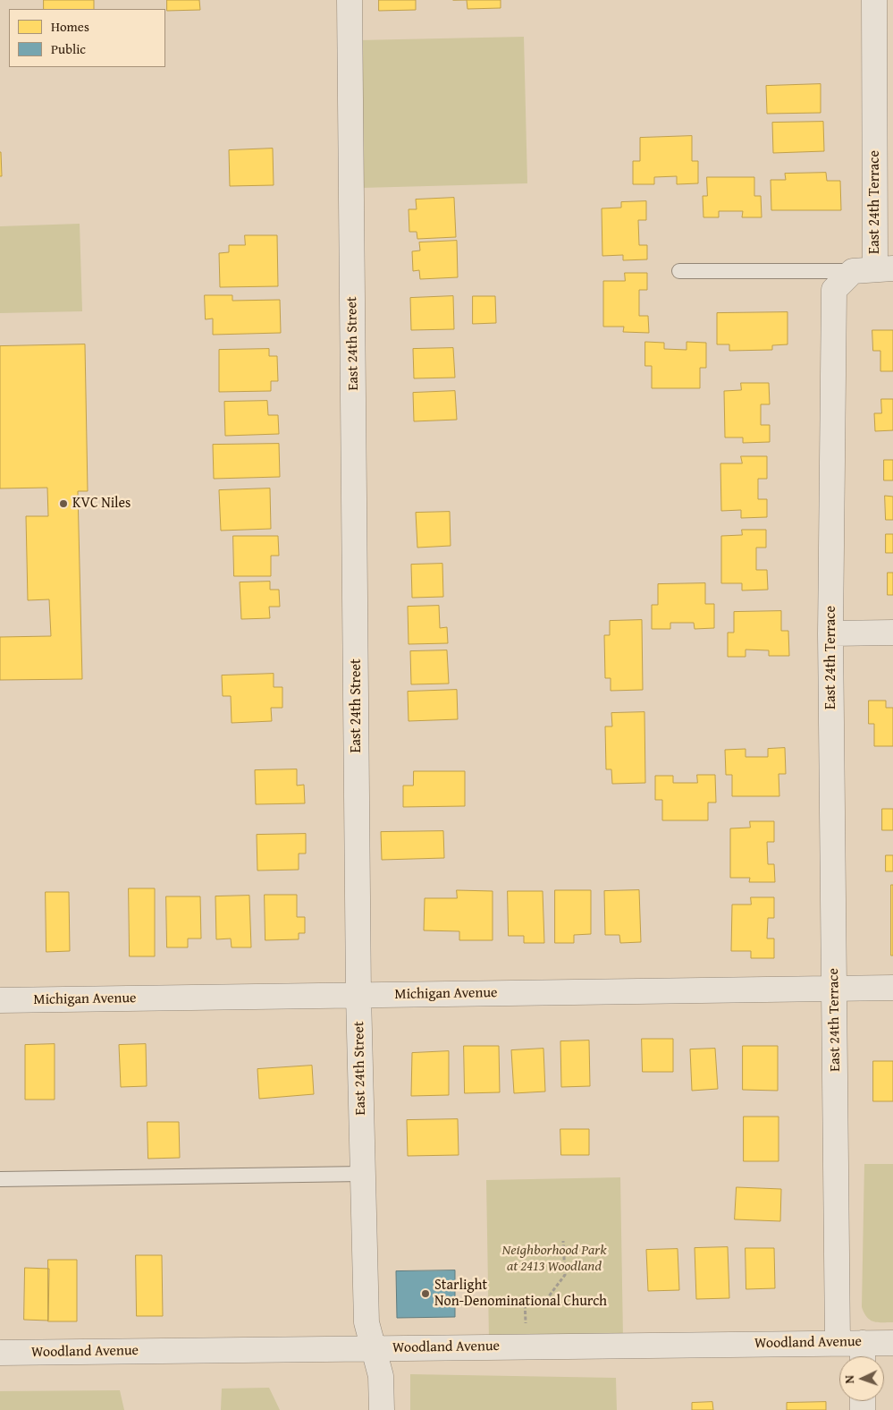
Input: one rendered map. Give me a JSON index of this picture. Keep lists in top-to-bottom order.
{
  "streets": {
    "street": [
      "East 24th Terrace",
      "East 24th Street",
      "Michigan Avenue",
      "Woodland Avenue"
    ]
  },
  "crossings": [
    ["East 24th Terrace", "Michigan Avenue"],
    ["East 24th Terrace", "Woodland Avenue"],
    ["East 24th Street", "Michigan Avenue"],
    ["East 24th Street", "Woodland Avenue"]
  ],
  "parks": ["Neighborhood Park at 2413 Woodland"],
  "places": ["KVC Niles", "Starlight Non-Denominational Church"],
  "legend": ["Homes", "Public"],
  "north": "left"
}
